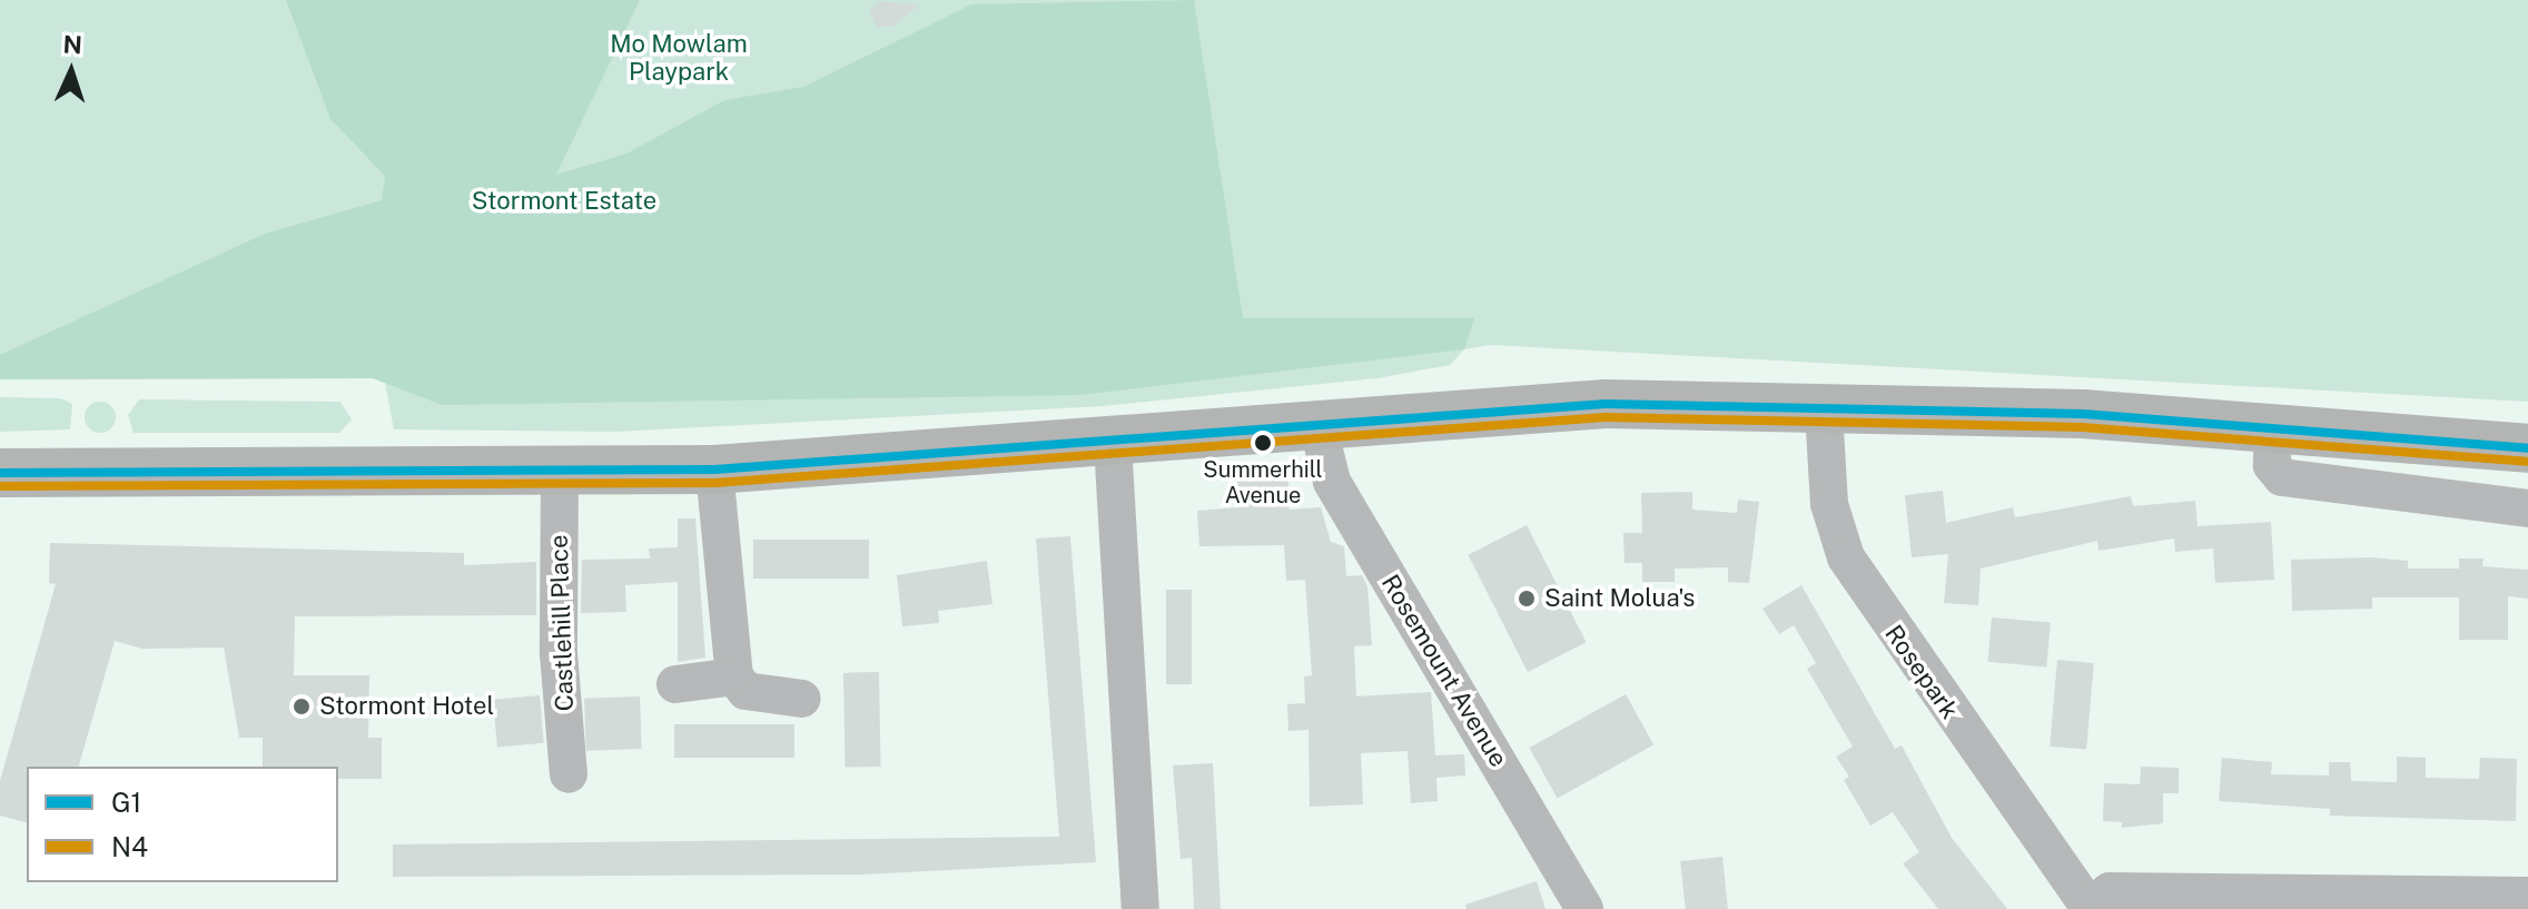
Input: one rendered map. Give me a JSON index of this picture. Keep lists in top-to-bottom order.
{
  "streets": {
    "street": ["Castlehill Place", "Rosemount Avenue", "Rosepark"]
  },
  "parks": ["Mo Mowlam Playpark", "Stormont Estate"],
  "places": ["Summerhill Avenue", "Saint Molua's", "Stormont Hotel"],
  "lines": ["transit line G1", "transit line N4"],
  "legend": ["G1", "N4"],
  "north": "top"
}
